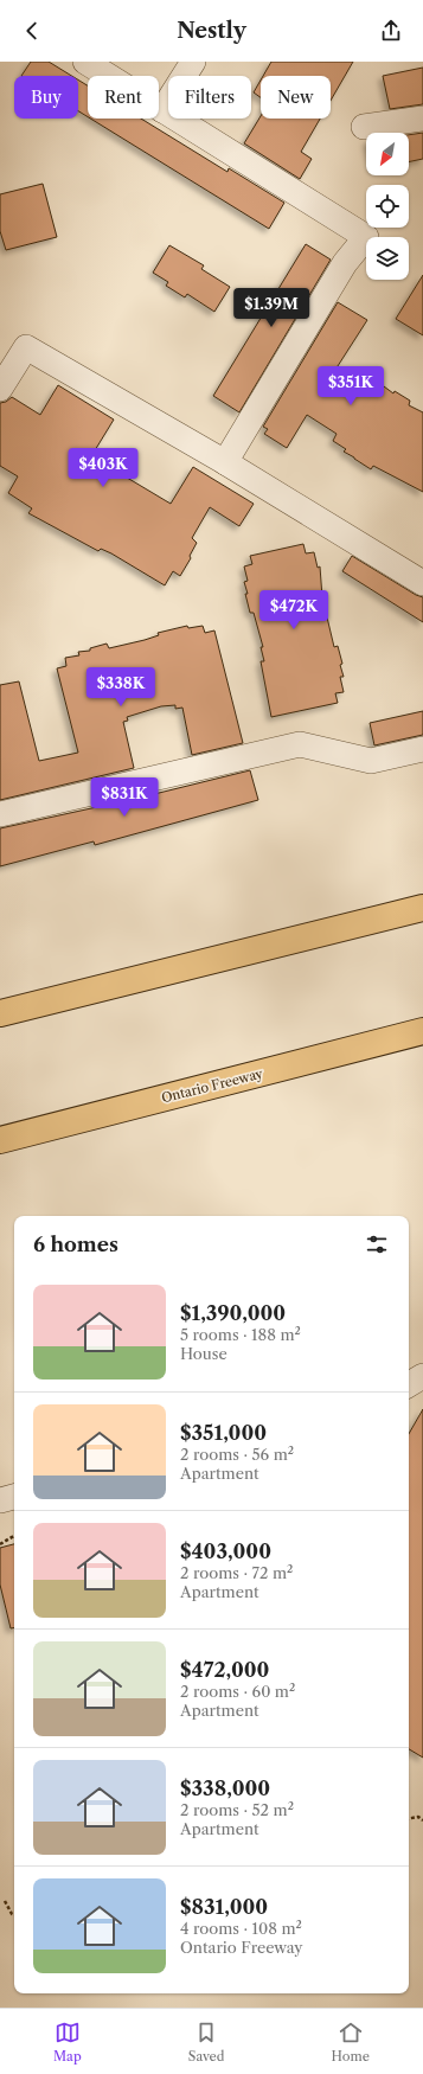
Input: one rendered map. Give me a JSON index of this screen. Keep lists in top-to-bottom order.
{
  "streets": {
    "highway": ["Ontario Freeway"]
  },
  "north": "bottom left",
  "page": {
    "header": "Nestly",
    "chip": [
      "Buy",
      "Rent",
      "Filters",
      "New"
    ],
    "price": [
      "$1.39M",
      "$351K",
      "$403K",
      "$472K",
      "$338K",
      "$831K"
    ],
    "heading": "6 homes",
    "list": [
      {
        "name": "$1,390,000",
        "note": "5 rooms · 188 m² · House"
      },
      {
        "name": "$351,000",
        "note": "2 rooms · 56 m² · Apartment"
      },
      {
        "name": "$403,000",
        "note": "2 rooms · 72 m² · Apartment"
      },
      {
        "name": "$472,000",
        "note": "2 rooms · 60 m² · Apartment"
      },
      {
        "name": "$338,000",
        "note": "2 rooms · 52 m² · Apartment"
      },
      {
        "name": "$831,000",
        "note": "4 rooms · 108 m² · Ontario Freeway"
      }
    ],
    "tabs": ["Map", "Saved", "Home"]
  }
}
